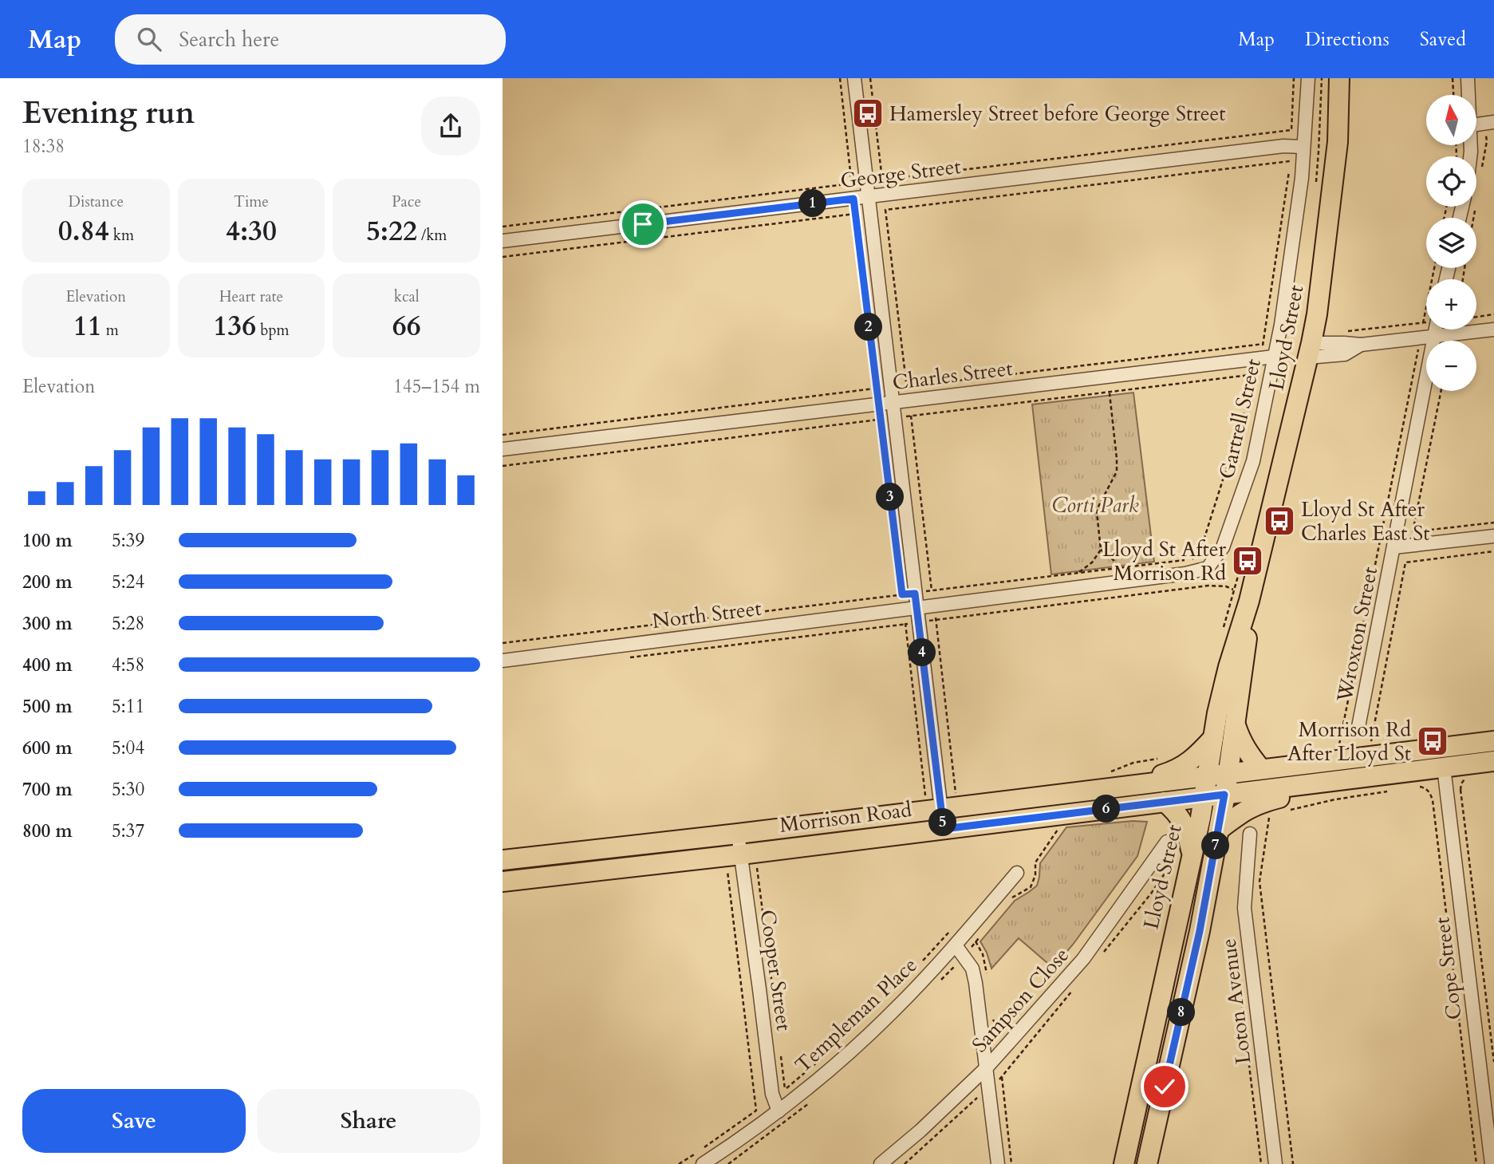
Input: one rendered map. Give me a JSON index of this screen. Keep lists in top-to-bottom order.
{
  "streets": {
    "main road": ["Lloyd Street", "Morrison Road"],
    "street": [
      "George Street",
      "Charles Street",
      "Gartrell Street",
      "North Street",
      "Wroxton Street",
      "Cope Street",
      "Cooper Street",
      "Sampson Close",
      "Loton Avenue",
      "Templeman Place"
    ]
  },
  "crossings": [
    ["George Street", "Gartrell Street"],
    ["Lloyd Street", "Morrison Road"],
    ["Charles Street", "Gartrell Street"],
    ["Gartrell Street", "North Street"],
    ["Morrison Road", "Cope Street"],
    ["Morrison Road", "Cooper Street"],
    ["Cooper Street", "Templeman Place"]
  ],
  "parks": ["Corti Park"],
  "places": {
    "bus stop": [
      "Hamersley Street before George Street",
      "Lloyd St After Charles East St",
      "Lloyd St After Morrison Rd",
      "Morrison Rd After Lloyd St"
    ]
  },
  "north": "top",
  "page": {
    "header": "Map",
    "search": "Search here",
    "nav": ["Map", "Directions", "Saved"],
    "heading": ["Evening run", "18:38"],
    "map_buttons": ["+", "−"],
    "stats": [
      ["Distance", "0.84 km"],
      ["Time", "4:30"],
      ["Pace", "5:22 /km"],
      ["Elevation", "11 m"],
      ["Heart rate", "136 bpm"],
      ["kcal", "66"]
    ],
    "pins": [
      "1",
      "2",
      "3",
      "4",
      "6",
      "5",
      "7",
      "8"
    ],
    "chart": ["Elevation", "145–154 m"],
    "list": [
      {
        "name": "100 m",
        "note": "5:39"
      },
      {
        "name": "200 m",
        "note": "5:24"
      },
      {
        "name": "300 m",
        "note": "5:28"
      },
      {
        "name": "400 m",
        "note": "4:58"
      },
      {
        "name": "500 m",
        "note": "5:11"
      },
      {
        "name": "600 m",
        "note": "5:04"
      },
      {
        "name": "700 m",
        "note": "5:30"
      },
      {
        "name": "800 m",
        "note": "5:37"
      }
    ],
    "buttons": ["Save", "Share"]
  }
}
